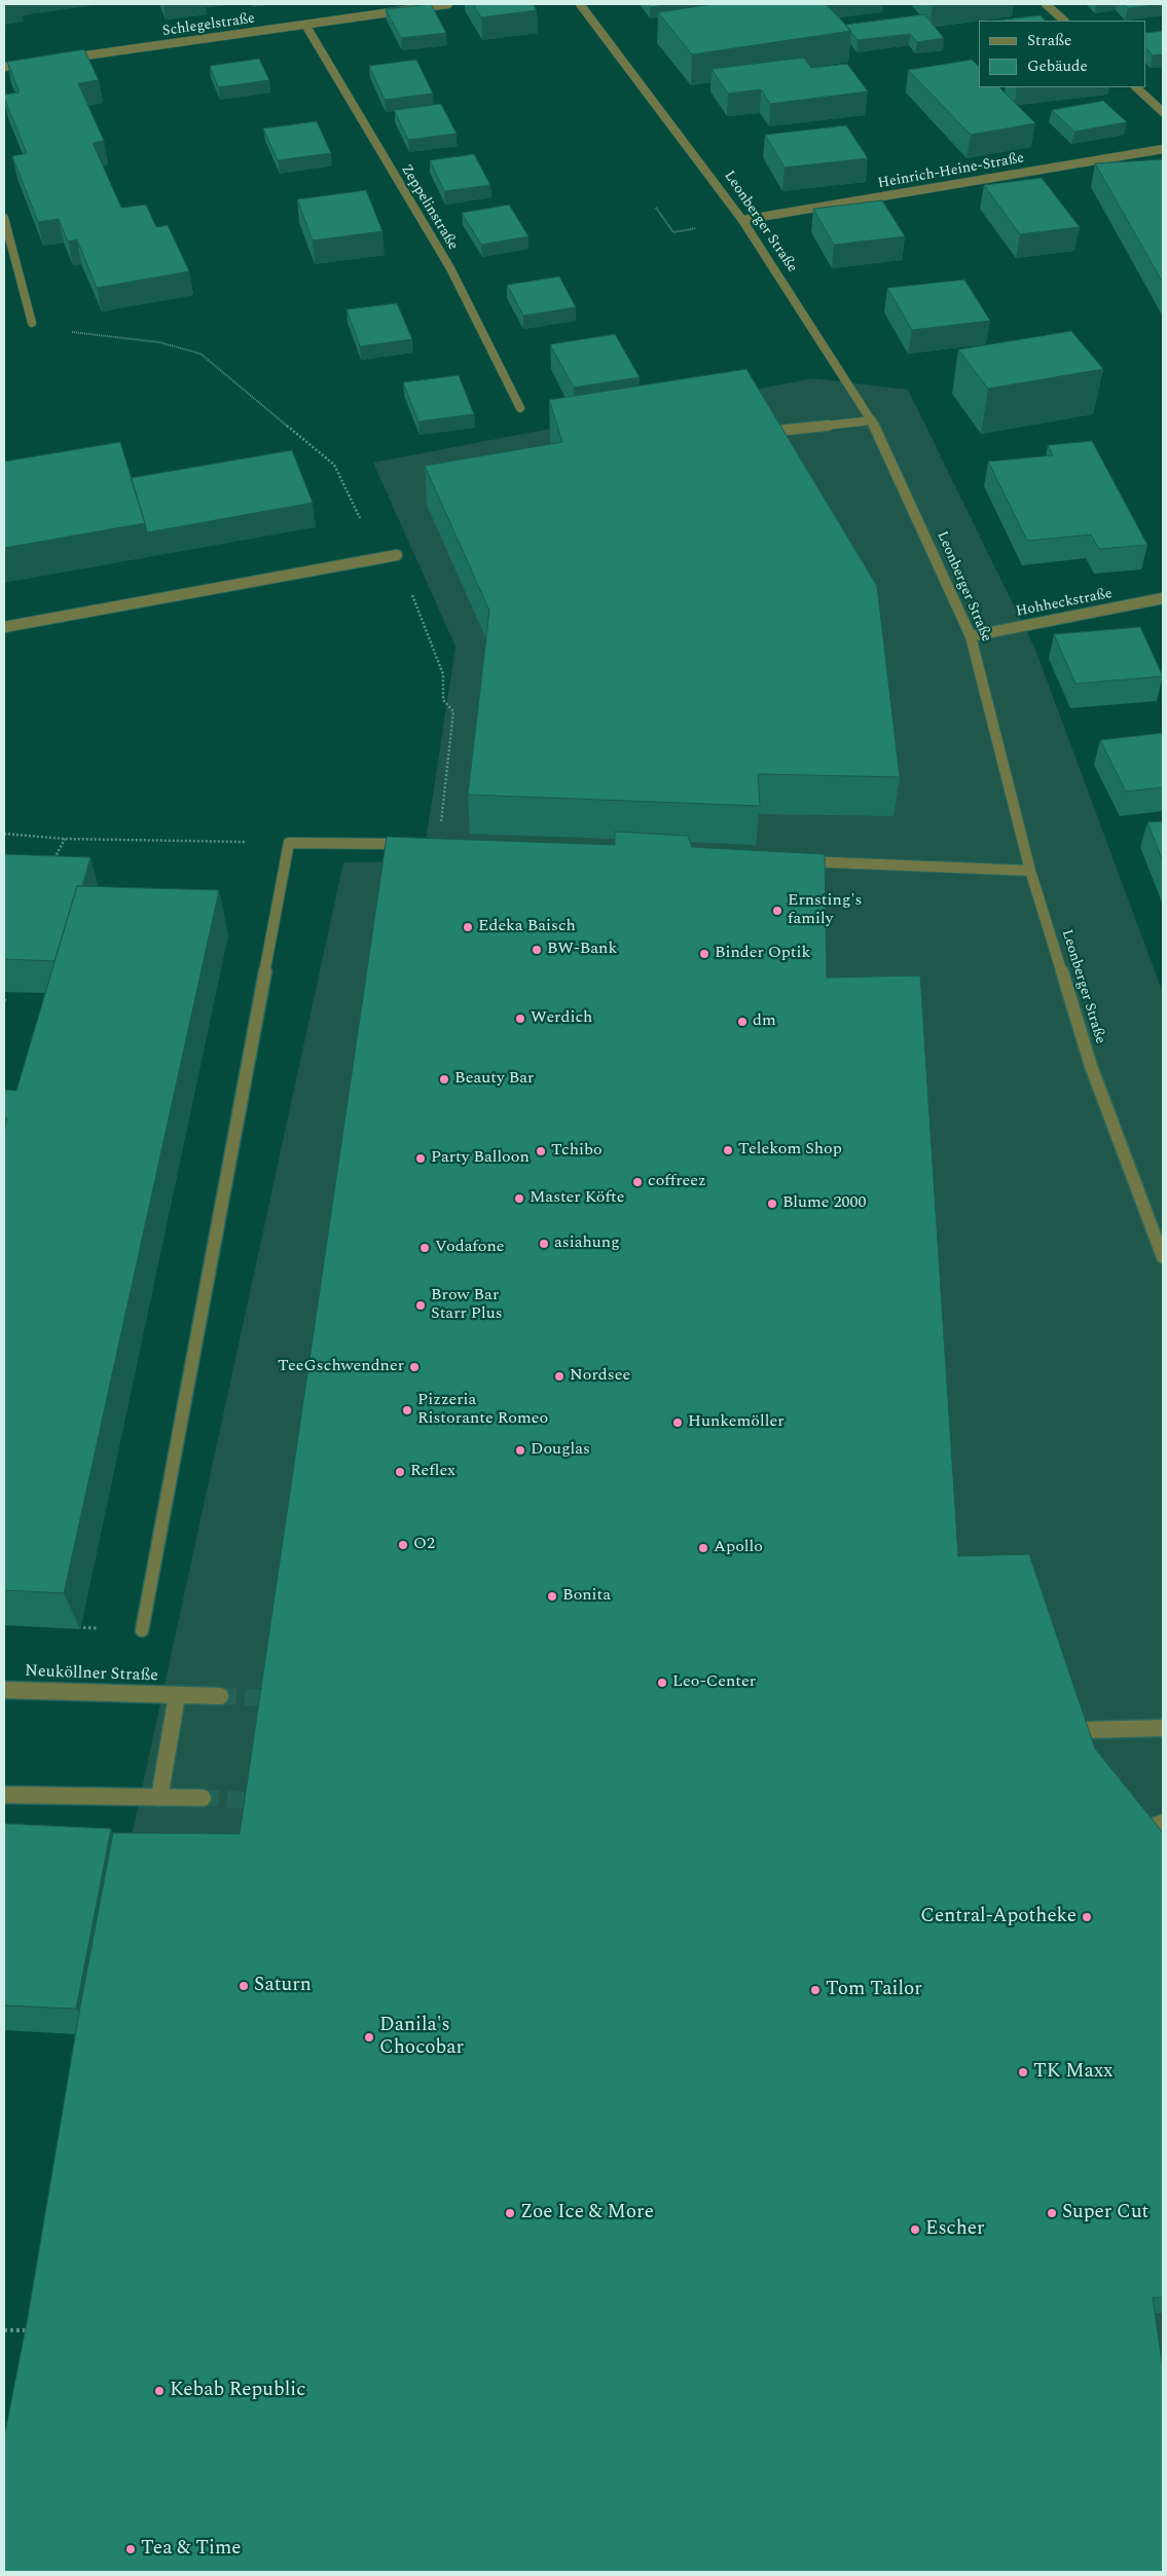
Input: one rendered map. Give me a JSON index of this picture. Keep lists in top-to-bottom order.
{
  "streets": {
    "street": [
      "Schlegelstraße",
      "Heinrich-Heine-Straße",
      "Zeppelinstraße",
      "Leonberger Straße",
      "Hohheckstraße",
      "Neuköllner Straße"
    ]
  },
  "crossings": [
    ["Schlegelstraße", "Zeppelinstraße"],
    ["Heinrich-Heine-Straße", "Leonberger Straße"],
    ["Leonberger Straße", "Hohheckstraße"]
  ],
  "places": [
    "Ernsting's family",
    "Edeka Baisch",
    "BW-Bank",
    "Binder Optik",
    "Werdich",
    "dm",
    "Beauty Bar",
    "Telekom Shop",
    "Tchibo",
    "Party Balloon",
    "coffreez",
    "Master Köfte",
    "Blume 2000",
    "asiahung",
    "Vodafone",
    "Brow Bar Starr Plus",
    "TeeGschwendner",
    "Nordsee",
    "Pizzeria Ristorante Romeo",
    "Hunkemöller",
    "Douglas",
    "Reflex",
    "O2",
    "Apollo",
    "Bonita",
    "Leo-Center",
    "Central-Apotheke",
    "Saturn",
    "Tom Tailor",
    "Danila's Chocobar",
    "TK Maxx",
    "Zoe Ice & More",
    "Super Cut",
    "Escher",
    "Kebab Republic",
    "Tea & Time"
  ],
  "legend": ["Straße", "Gebäude"]
}
